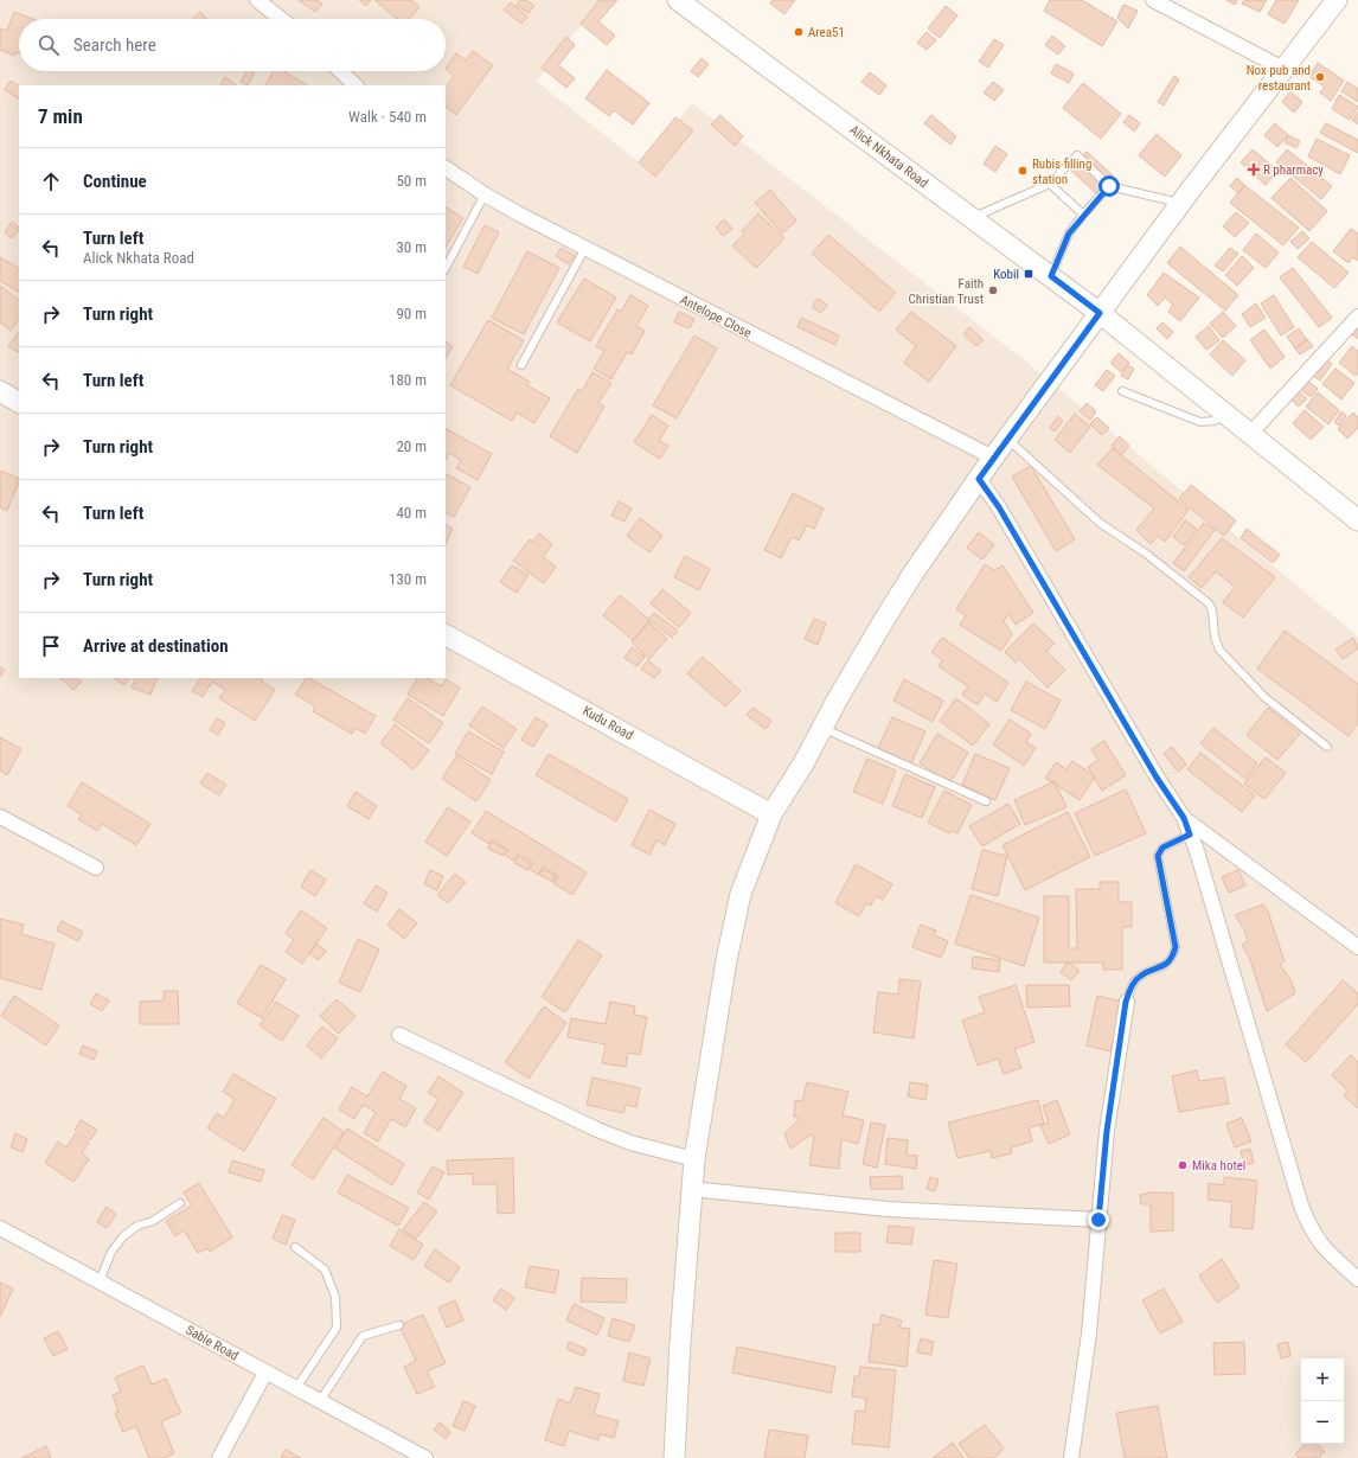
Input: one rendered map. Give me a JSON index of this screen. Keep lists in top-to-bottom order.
{
  "streets": {
    "street": [
      "Alick Nkhata Road",
      "Antelope Close",
      "Kudu Road",
      "Sable Road"
    ]
  },
  "places": {
    "other": [
      "Area51",
      "Nox pub and restaurant",
      "Rubis filling station",
      "Faith Christian Trust",
      "Mika hotel"
    ],
    "health": ["R pharmacy"],
    "transit": ["Kobil"]
  },
  "page": {
    "search": "Search here",
    "heading": ["7 min", "Walk · 540 m"],
    "list": [
      ["Continue", "50 m"],
      ["Turn left", "Alick Nkhata Road", "30 m"],
      ["Turn right", "90 m"],
      ["Turn left", "180 m"],
      ["Turn right", "20 m"],
      ["Turn left", "40 m"],
      ["Turn right", "130 m"],
      "Arrive at destination"
    ],
    "map_buttons": ["+", "−"]
  }
}
